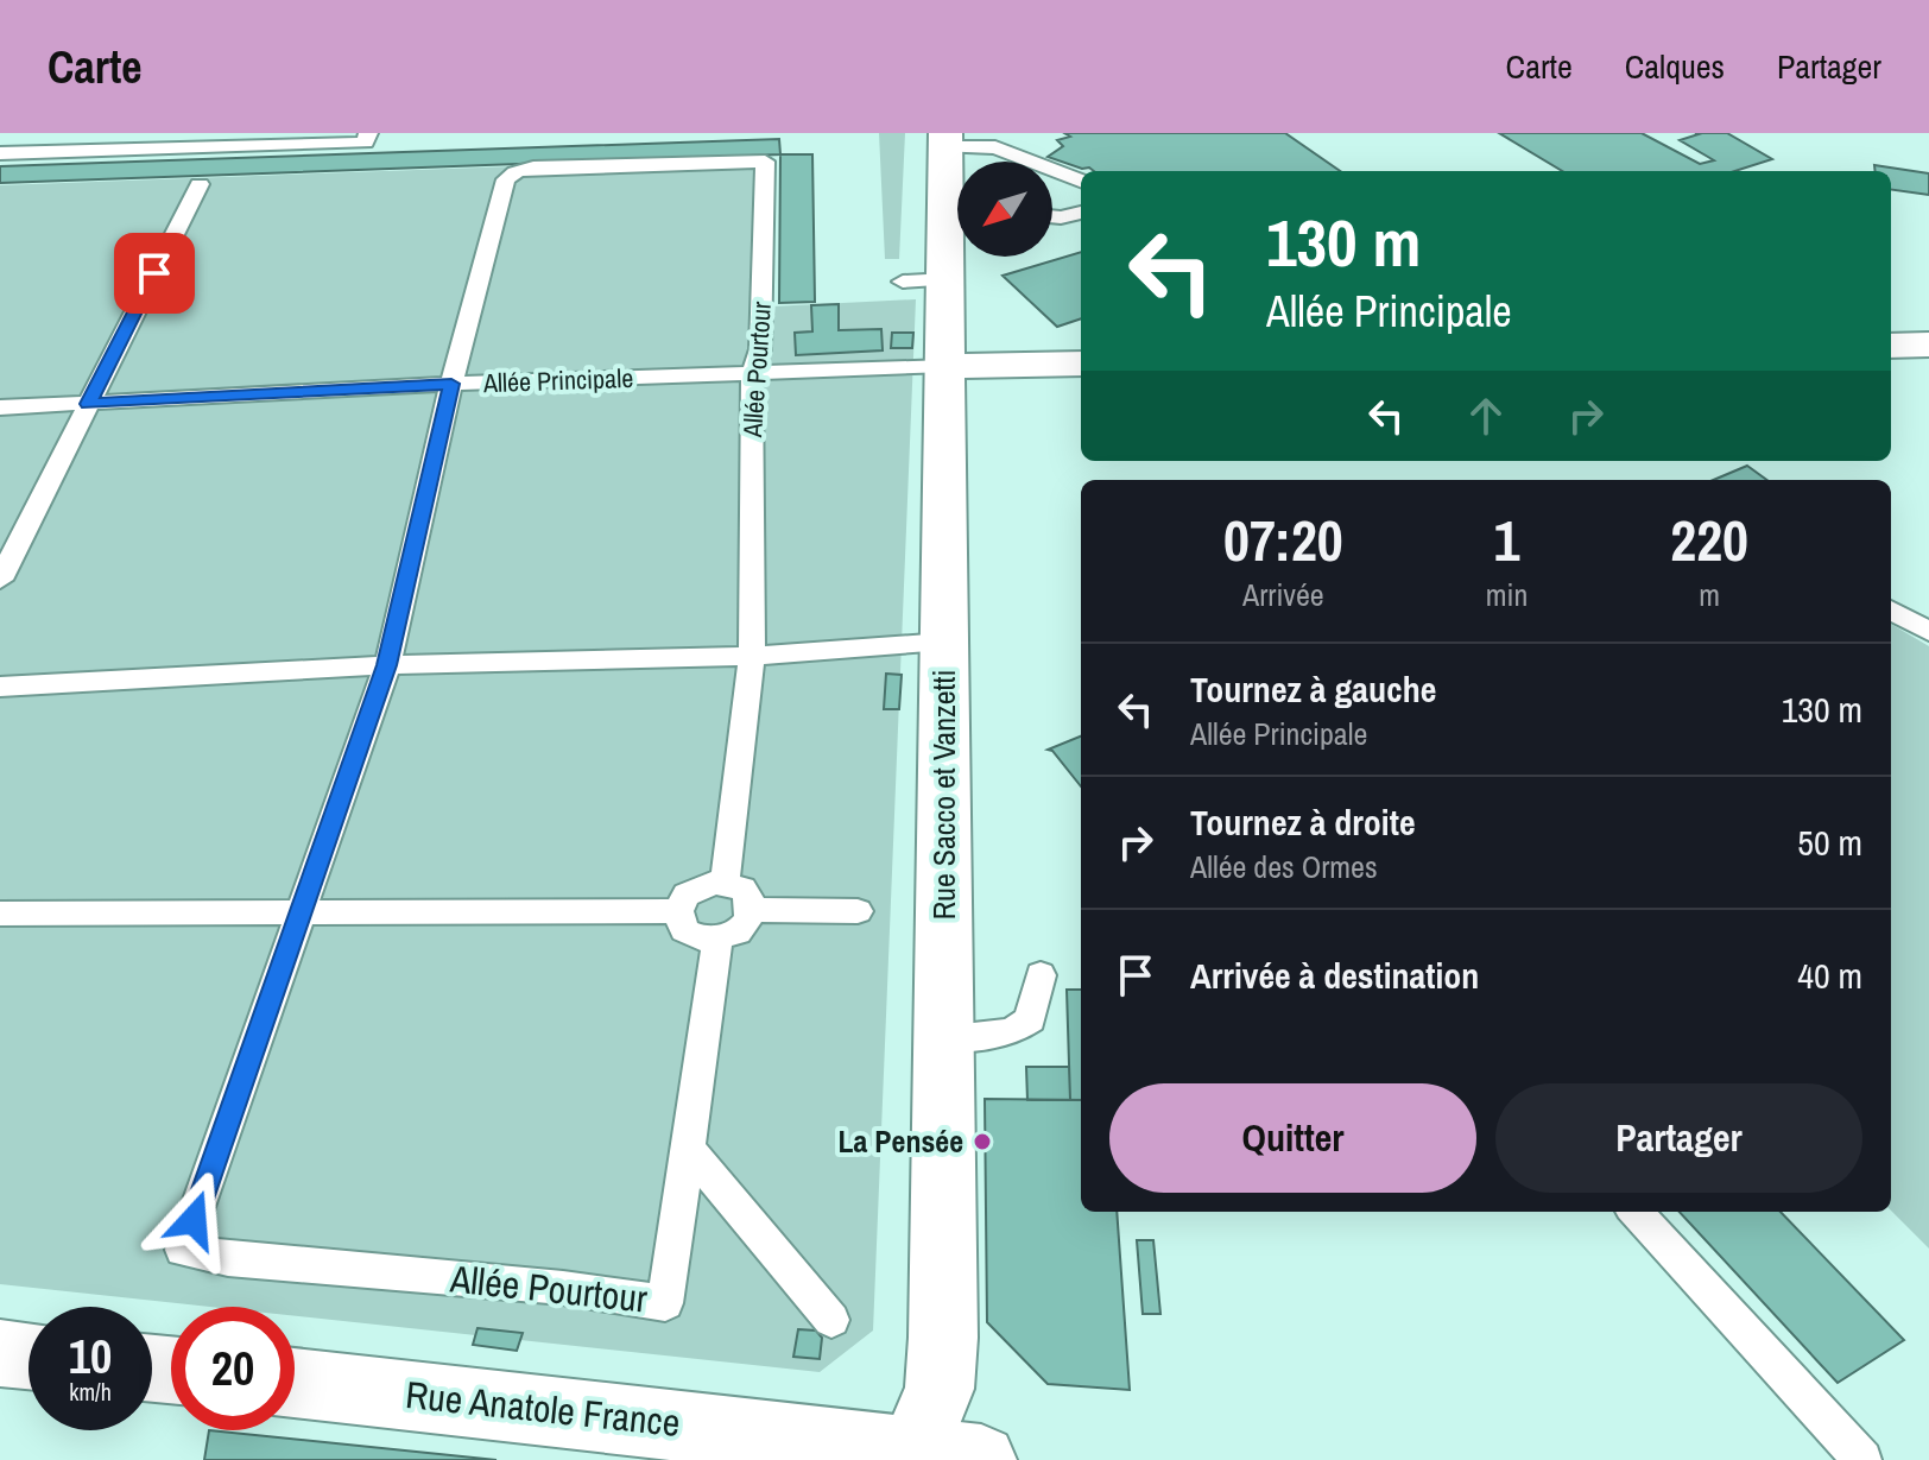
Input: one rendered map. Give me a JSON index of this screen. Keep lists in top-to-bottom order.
{
  "streets": {
    "street": ["Rue Sacco et Vanzetti", "Rue Anatole France"],
    "lane": ["Allée Pourtour", "Allée Principale"]
  },
  "crossings": [
    ["Allée Pourtour", "Allée Principale"],
    ["Allée Principale", "Rue Sacco et Vanzetti"],
    ["Rue Sacco et Vanzetti", "Rue Anatole France"]
  ],
  "places": ["La Pensée"],
  "north": "bottom left",
  "page": {
    "header": "Carte",
    "nav": ["Carte", "Calques", "Partager"],
    "turn": ["130 m", "Allée Principale"],
    "eta": [
      "07:20",
      "Arrivée",
      "1",
      "min",
      "220",
      "m"
    ],
    "list": [
      {
        "name": "Tournez à gauche",
        "note": "Allée Principale",
        "value": "130 m"
      },
      {
        "name": "Tournez à droite",
        "note": "Allée des Ormes",
        "value": "50 m"
      },
      {
        "name": "Arrivée à destination",
        "value": "40 m"
      }
    ],
    "buttons": ["Quitter", "Partager"],
    "speed": "10 km/h",
    "limit": "20"
  }
}
